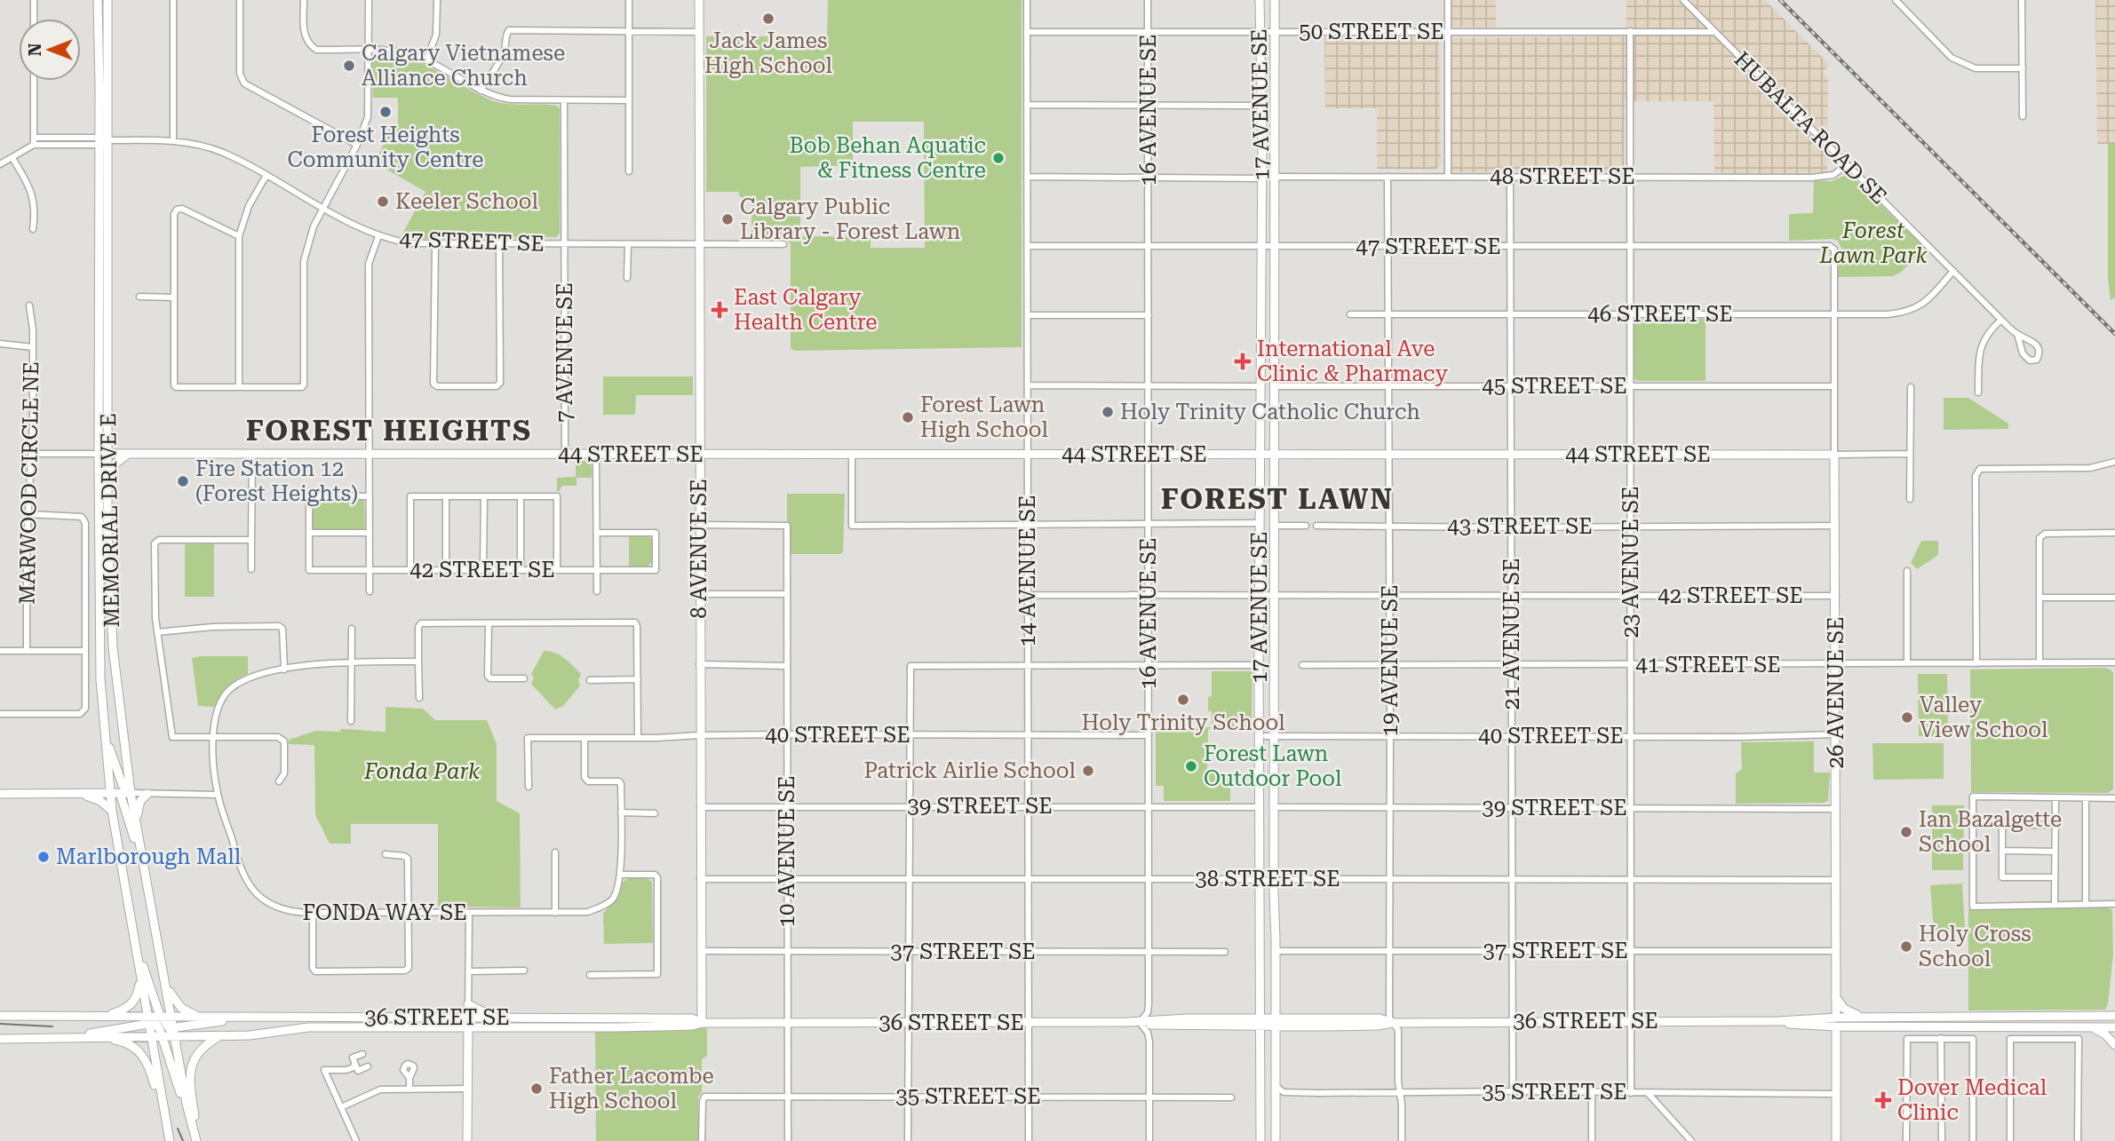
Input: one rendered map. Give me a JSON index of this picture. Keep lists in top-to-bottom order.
{
  "streets": {
    "main road": [
      "17 AVENUE SE",
      "44 STREET SE",
      "MEMORIAL DRIVE E",
      "8 AVENUE SE",
      "26 AVENUE SE",
      "36 STREET SE"
    ],
    "street": [
      "50 STREET SE",
      "16 AVENUE SE",
      "HUBALTA ROAD SE",
      "48 STREET SE",
      "47 STREET SE",
      "46 STREET SE",
      "7 AVENUE SE",
      "45 STREET SE",
      "MARWOOD CIRCLE NE",
      "43 STREET SE",
      "23 AVENUE SE",
      "42 STREET SE",
      "14 AVENUE SE",
      "21 AVENUE SE",
      "19 AVENUE SE",
      "41 STREET SE",
      "40 STREET SE",
      "39 STREET SE",
      "10 AVENUE SE",
      "38 STREET SE",
      "FONDA WAY SE",
      "37 STREET SE",
      "35 STREET SE"
    ]
  },
  "crossings": [
    ["50 STREET SE", "17 AVENUE SE"],
    ["50 STREET SE", "16 AVENUE SE"],
    ["50 STREET SE", "HUBALTA ROAD SE"],
    ["50 STREET SE", "23 AVENUE SE"],
    ["50 STREET SE", "14 AVENUE SE"],
    ["17 AVENUE SE", "48 STREET SE"],
    ["17 AVENUE SE", "47 STREET SE"],
    ["17 AVENUE SE", "45 STREET SE"],
    ["17 AVENUE SE", "44 STREET SE"],
    ["17 AVENUE SE", "42 STREET SE"],
    ["17 AVENUE SE", "40 STREET SE"],
    ["17 AVENUE SE", "39 STREET SE"],
    ["17 AVENUE SE", "38 STREET SE"],
    ["17 AVENUE SE", "37 STREET SE"],
    ["17 AVENUE SE", "36 STREET SE"],
    ["17 AVENUE SE", "35 STREET SE"],
    ["16 AVENUE SE", "47 STREET SE"],
    ["16 AVENUE SE", "44 STREET SE"],
    ["16 AVENUE SE", "42 STREET SE"],
    ["16 AVENUE SE", "40 STREET SE"],
    ["16 AVENUE SE", "39 STREET SE"],
    ["16 AVENUE SE", "38 STREET SE"],
    ["16 AVENUE SE", "37 STREET SE"],
    ["16 AVENUE SE", "36 STREET SE"],
    ["HUBALTA ROAD SE", "48 STREET SE"],
    ["HUBALTA ROAD SE", "46 STREET SE"],
    ["48 STREET SE", "23 AVENUE SE"],
    ["48 STREET SE", "21 AVENUE SE"],
    ["48 STREET SE", "19 AVENUE SE"],
    ["47 STREET SE", "7 AVENUE SE"],
    ["47 STREET SE", "MEMORIAL DRIVE E"],
    ["47 STREET SE", "8 AVENUE SE"],
    ["47 STREET SE", "23 AVENUE SE"],
    ["47 STREET SE", "14 AVENUE SE"],
    ["47 STREET SE", "21 AVENUE SE"],
    ["47 STREET SE", "19 AVENUE SE"],
    ["47 STREET SE", "26 AVENUE SE"],
    ["46 STREET SE", "23 AVENUE SE"],
    ["46 STREET SE", "21 AVENUE SE"],
    ["46 STREET SE", "19 AVENUE SE"],
    ["46 STREET SE", "26 AVENUE SE"],
    ["7 AVENUE SE", "44 STREET SE"],
    ["45 STREET SE", "23 AVENUE SE"],
    ["45 STREET SE", "21 AVENUE SE"],
    ["45 STREET SE", "19 AVENUE SE"],
    ["45 STREET SE", "26 AVENUE SE"],
    ["44 STREET SE", "MEMORIAL DRIVE E"],
    ["44 STREET SE", "8 AVENUE SE"],
    ["44 STREET SE", "23 AVENUE SE"],
    ["44 STREET SE", "14 AVENUE SE"],
    ["44 STREET SE", "21 AVENUE SE"],
    ["44 STREET SE", "19 AVENUE SE"],
    ["44 STREET SE", "26 AVENUE SE"],
    ["MEMORIAL DRIVE E", "36 STREET SE"],
    ["43 STREET SE", "23 AVENUE SE"],
    ["43 STREET SE", "21 AVENUE SE"],
    ["43 STREET SE", "19 AVENUE SE"],
    ["43 STREET SE", "26 AVENUE SE"],
    ["8 AVENUE SE", "40 STREET SE"],
    ["8 AVENUE SE", "39 STREET SE"],
    ["8 AVENUE SE", "10 AVENUE SE"],
    ["8 AVENUE SE", "38 STREET SE"],
    ["8 AVENUE SE", "37 STREET SE"],
    ["8 AVENUE SE", "36 STREET SE"],
    ["23 AVENUE SE", "42 STREET SE"],
    ["23 AVENUE SE", "41 STREET SE"],
    ["23 AVENUE SE", "40 STREET SE"],
    ["23 AVENUE SE", "39 STREET SE"],
    ["23 AVENUE SE", "38 STREET SE"],
    ["23 AVENUE SE", "37 STREET SE"],
    ["23 AVENUE SE", "36 STREET SE"],
    ["23 AVENUE SE", "35 STREET SE"],
    ["42 STREET SE", "14 AVENUE SE"],
    ["42 STREET SE", "21 AVENUE SE"],
    ["42 STREET SE", "19 AVENUE SE"],
    ["42 STREET SE", "26 AVENUE SE"],
    ["14 AVENUE SE", "40 STREET SE"],
    ["14 AVENUE SE", "39 STREET SE"],
    ["14 AVENUE SE", "38 STREET SE"],
    ["14 AVENUE SE", "37 STREET SE"],
    ["14 AVENUE SE", "36 STREET SE"],
    ["14 AVENUE SE", "35 STREET SE"],
    ["21 AVENUE SE", "41 STREET SE"],
    ["21 AVENUE SE", "40 STREET SE"],
    ["21 AVENUE SE", "39 STREET SE"],
    ["21 AVENUE SE", "38 STREET SE"],
    ["21 AVENUE SE", "37 STREET SE"],
    ["21 AVENUE SE", "36 STREET SE"],
    ["21 AVENUE SE", "35 STREET SE"],
    ["19 AVENUE SE", "41 STREET SE"],
    ["19 AVENUE SE", "40 STREET SE"],
    ["19 AVENUE SE", "39 STREET SE"],
    ["19 AVENUE SE", "38 STREET SE"],
    ["19 AVENUE SE", "37 STREET SE"],
    ["19 AVENUE SE", "36 STREET SE"],
    ["19 AVENUE SE", "35 STREET SE"],
    ["41 STREET SE", "26 AVENUE SE"],
    ["26 AVENUE SE", "40 STREET SE"],
    ["26 AVENUE SE", "39 STREET SE"],
    ["26 AVENUE SE", "38 STREET SE"],
    ["26 AVENUE SE", "37 STREET SE"],
    ["26 AVENUE SE", "36 STREET SE"],
    ["26 AVENUE SE", "35 STREET SE"],
    ["40 STREET SE", "10 AVENUE SE"],
    ["40 STREET SE", "FONDA WAY SE"],
    ["39 STREET SE", "10 AVENUE SE"],
    ["10 AVENUE SE", "38 STREET SE"],
    ["10 AVENUE SE", "37 STREET SE"],
    ["10 AVENUE SE", "36 STREET SE"],
    ["10 AVENUE SE", "35 STREET SE"]
  ],
  "districts": ["FOREST HEIGHTS", "FOREST LAWN"],
  "parks": ["Forest Lawn Park", "Fonda Park"],
  "places": {
    "other": [
      "Jack James High School",
      "Calgary Vietnamese Alliance Church",
      "Forest Heights Community Centre",
      "Bob Behan Aquatic & Fitness Centre",
      "Keeler School",
      "Calgary Public Library - Forest Lawn",
      "Holy Trinity Catholic Church",
      "Forest Lawn High School",
      "Fire Station 12 (Forest Heights)",
      "Holy Trinity School",
      "Valley View School",
      "Forest Lawn Outdoor Pool",
      "Patrick Airlie School",
      "Ian Bazalgette School",
      "Marlborough Mall",
      "Holy Cross School",
      "Father Lacombe High School"
    ],
    "health": ["East Calgary Health Centre", "International Ave Clinic & Pharmacy", "Dover Medical Clinic"]
  },
  "north": "left"
}
